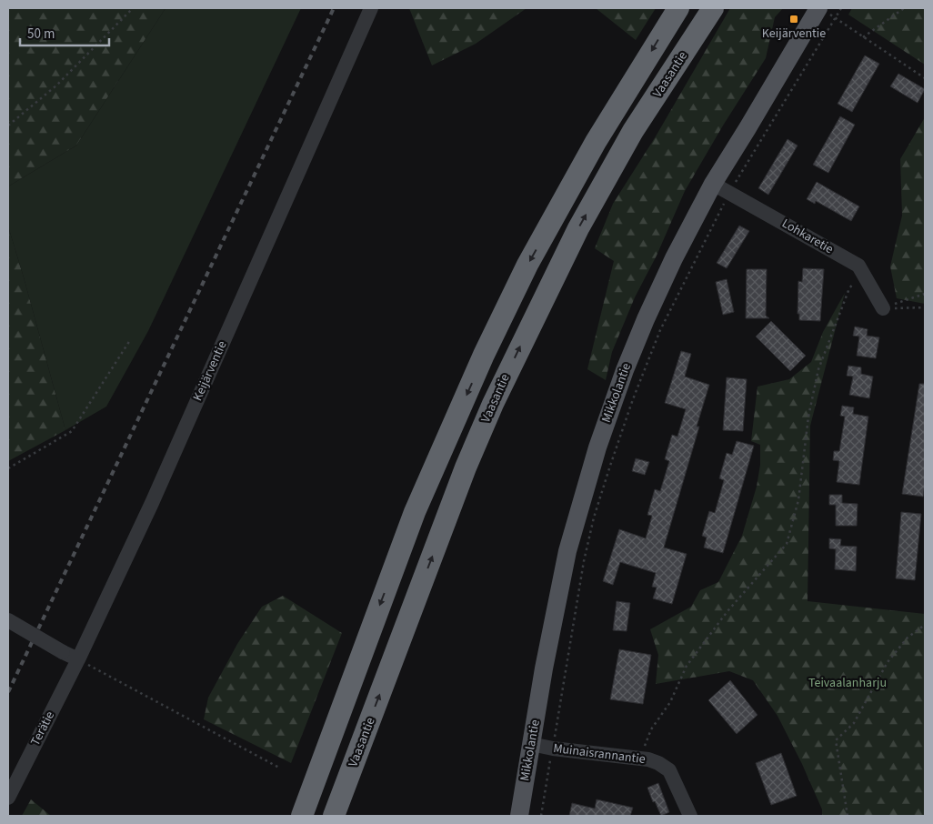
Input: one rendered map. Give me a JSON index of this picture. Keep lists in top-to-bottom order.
{
  "streets": {
    "highway": ["Vaasantie"],
    "main road": ["Mikkolantie"],
    "street": [
      "Lohkaretie",
      "Keijärventie",
      "Terätie",
      "Muinaisrannantie"
    ]
  },
  "crossings": [
    ["Lohkaretie", "Mikkolantie"],
    ["Keijärventie", "Terätie"],
    ["Mikkolantie", "Muinaisrannantie"]
  ],
  "parks": ["Teivaalanharju"],
  "places": {
    "transit": ["Keijärventie"]
  },
  "scale_bar": "50 m"
}
